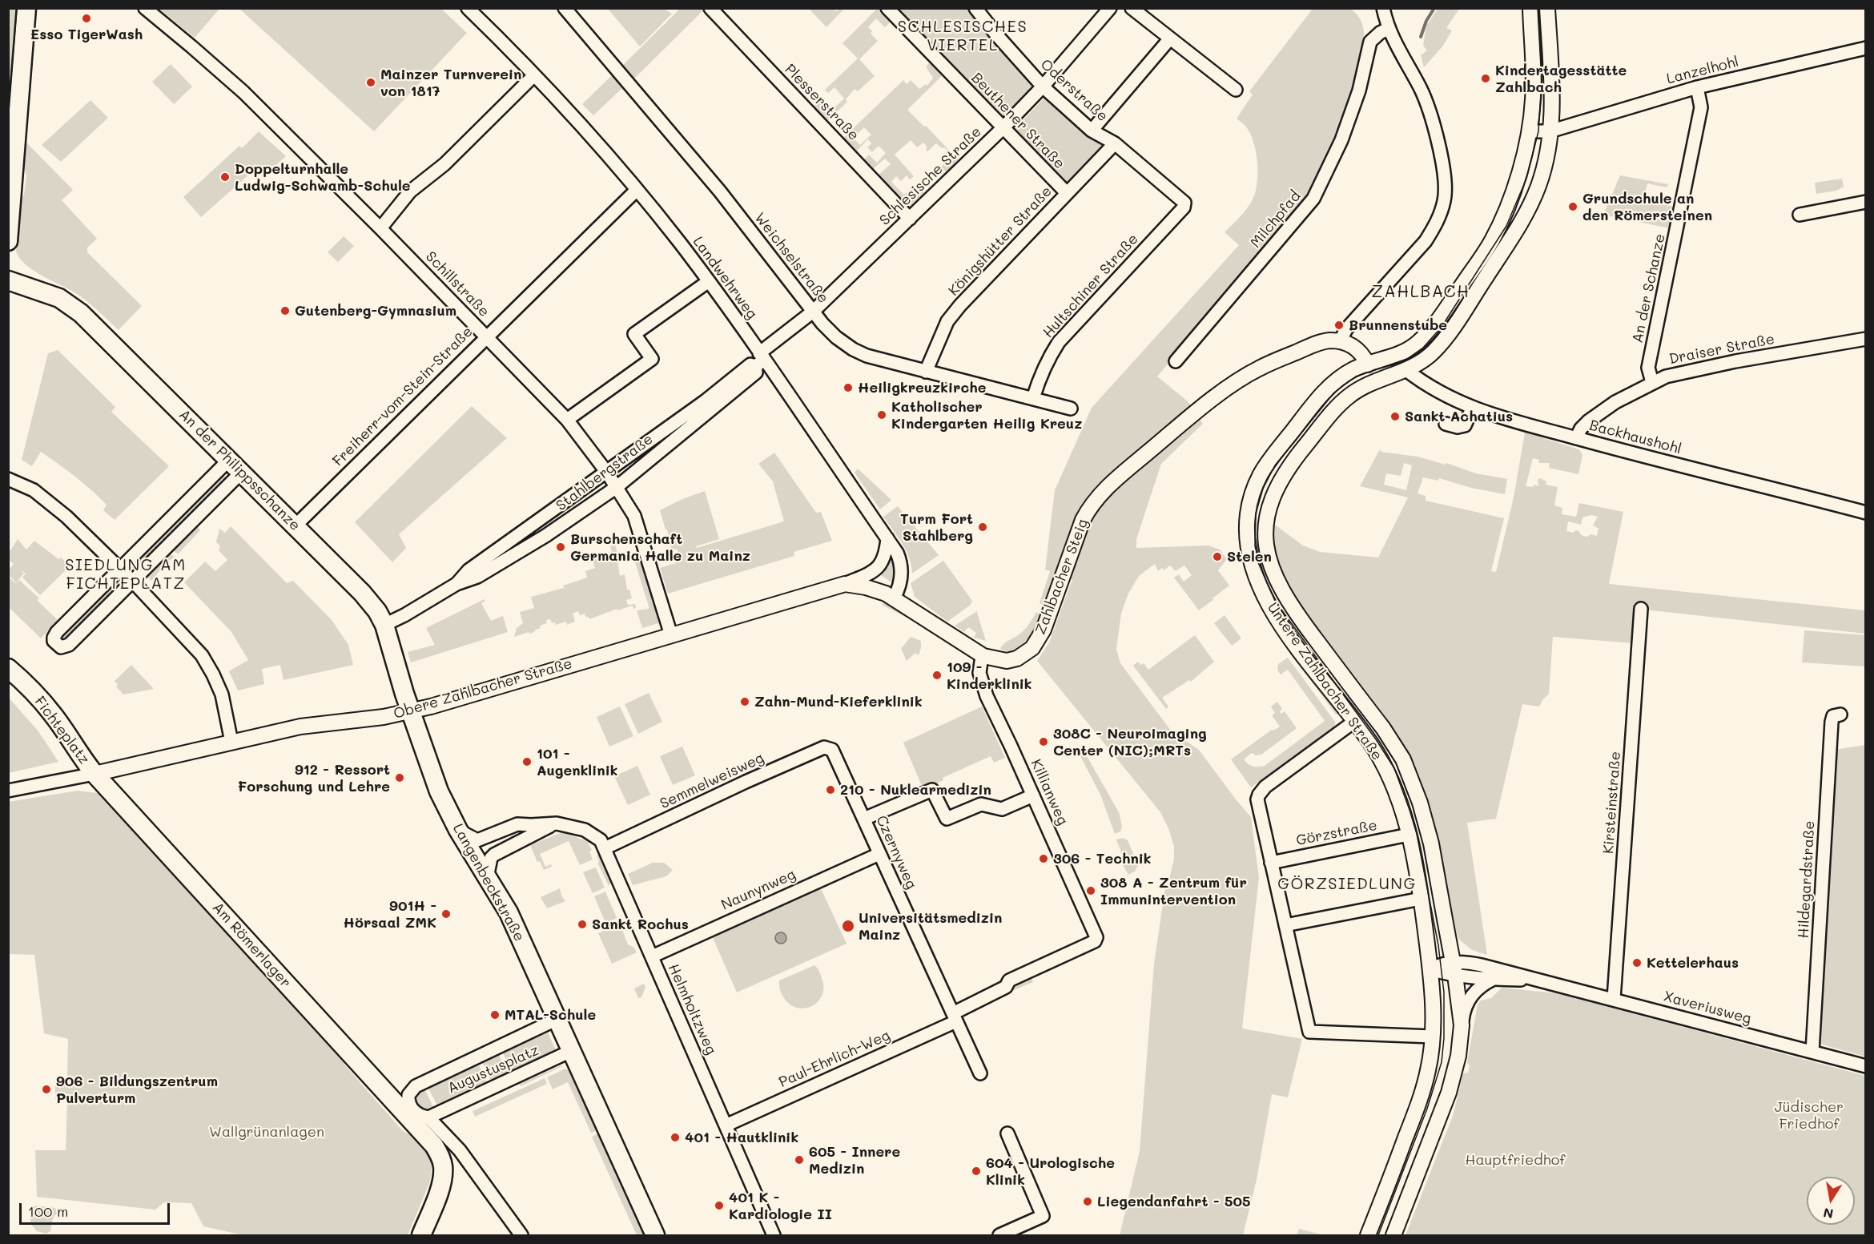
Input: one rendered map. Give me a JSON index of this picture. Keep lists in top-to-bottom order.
{
  "streets": {
    "main road": [
      "An der Philippsschanze",
      "Fichteplatz",
      "Langenbeckstraße",
      "Am Römerlager"
    ],
    "street": [
      "Lanzelhohl",
      "Oderstraße",
      "Plesserstraße",
      "Beuthener Straße",
      "Schlesische Straße",
      "Milchpfad",
      "Königshütter Straße",
      "Weichselstraße",
      "Landwehrweg",
      "Schillstraße",
      "Hultschiner Straße",
      "An der Schanze",
      "Draiser Straße",
      "Freiherr-vom-Stein-Straße",
      "Backhaushohl",
      "Stahlbergstraße",
      "Zahlbacher Steig",
      "Untere Zahlbacher Straße",
      "Obere Zahlbacher Straße",
      "Semmelweisweg",
      "Killianweg",
      "Kirsteinstraße",
      "Görzstraße",
      "Czernyweg",
      "Hildegardstraße",
      "Naunynweg",
      "Xaveriusweg",
      "Helmholtzweg",
      "Paul-Ehrlich-Weg",
      "Augustusplatz"
    ]
  },
  "crossings": [
    ["Lanzelhohl", "An der Schanze"],
    ["Lanzelhohl", "Untere Zahlbacher Straße"],
    ["Oderstraße", "Schlesische Straße"],
    ["Oderstraße", "Königshütter Straße"],
    ["Oderstraße", "Hultschiner Straße"],
    ["Plesserstraße", "Schlesische Straße"],
    ["Beuthener Straße", "Schlesische Straße"],
    ["Beuthener Straße", "Königshütter Straße"],
    ["Schlesische Straße", "Weichselstraße"],
    ["Schlesische Straße", "Landwehrweg"],
    ["Schlesische Straße", "Stahlbergstraße"],
    ["Königshütter Straße", "Weichselstraße"],
    ["Weichselstraße", "Hultschiner Straße"],
    ["Landwehrweg", "Freiherr-vom-Stein-Straße"],
    ["Landwehrweg", "Stahlbergstraße"],
    ["Landwehrweg", "Zahlbacher Steig"],
    ["Landwehrweg", "Obere Zahlbacher Straße"],
    ["Schillstraße", "Freiherr-vom-Stein-Straße"],
    ["Schillstraße", "Stahlbergstraße"],
    ["Schillstraße", "Obere Zahlbacher Straße"],
    ["An der Schanze", "Draiser Straße"],
    ["Draiser Straße", "Backhaushohl"],
    ["Freiherr-vom-Stein-Straße", "An der Philippsschanze"],
    ["Backhaushohl", "Untere Zahlbacher Straße"],
    ["An der Philippsschanze", "Stahlbergstraße"],
    ["An der Philippsschanze", "Obere Zahlbacher Straße"],
    ["An der Philippsschanze", "Langenbeckstraße"],
    ["Zahlbacher Steig", "Obere Zahlbacher Straße"],
    ["Zahlbacher Steig", "Killianweg"],
    ["Untere Zahlbacher Straße", "Görzstraße"],
    ["Untere Zahlbacher Straße", "Xaveriusweg"],
    ["Obere Zahlbacher Straße", "Fichteplatz"],
    ["Obere Zahlbacher Straße", "Langenbeckstraße"],
    ["Obere Zahlbacher Straße", "Am Römerlager"],
    ["Fichteplatz", "Am Römerlager"],
    ["Semmelweisweg", "Czernyweg"],
    ["Semmelweisweg", "Helmholtzweg"],
    ["Killianweg", "Paul-Ehrlich-Weg"],
    ["Kirsteinstraße", "Xaveriusweg"],
    ["Czernyweg", "Naunynweg"],
    ["Czernyweg", "Paul-Ehrlich-Weg"],
    ["Hildegardstraße", "Xaveriusweg"],
    ["Langenbeckstraße", "Helmholtzweg"],
    ["Langenbeckstraße", "Augustusplatz"],
    ["Naunynweg", "Helmholtzweg"],
    ["Am Römerlager", "Augustusplatz"],
    ["Helmholtzweg", "Paul-Ehrlich-Weg"]
  ],
  "districts": [
    "SCHLESISCHES VIERTEL",
    "ZAHLBACH",
    "SIEDLUNG AM FICHTEPLATZ",
    "GÖRZSIEDLUNG"
  ],
  "parks": ["Jüdischer Friedhof", "Wallgrünanlagen", "Hauptfriedhof"],
  "places": [
    "Esso TigerWash",
    "Kindertagesstätte Zahlbach",
    "Mainzer Turnverein von 1817",
    "Doppelturnhalle Ludwig-Schwamb-Schule",
    "Grundschule an den Römersteinen",
    "Gutenberg-Gymnasium",
    "Brunnenstube",
    "Heiligkreuzkirche",
    "Katholischer Kindergarten Heilig Kreuz",
    "Sankt Achatius",
    "Turm Fort Stahlberg",
    "Burschenschaft Germania Halle zu Mainz",
    "Stelen",
    "109 - Kinderklinik",
    "Zahn-Mund-Kieferklinik",
    "308C - Neuroimaging Center (NIC);MRTs",
    "101 - Augenklinik",
    "912 - Ressort Forschung und Lehre",
    "210 - Nuklearmedizin",
    "306 - Technik",
    "308 A - Zentrum für Immunintervention",
    "901H - Hörsaal ZMK",
    "Sankt Rochus",
    "Universitätsmedizin Mainz",
    "Kettelerhaus",
    "MTAL-Schule",
    "906 - Bildungszentrum Pulverturm",
    "401 - Hautklinik",
    "605 - Innere Medizin",
    "604 - Urologische Klinik",
    "Liegendanfahrt - 505",
    "401 K - Kardiologie II"
  ],
  "scale_bar": "100 m",
  "north": "bottom"
}
